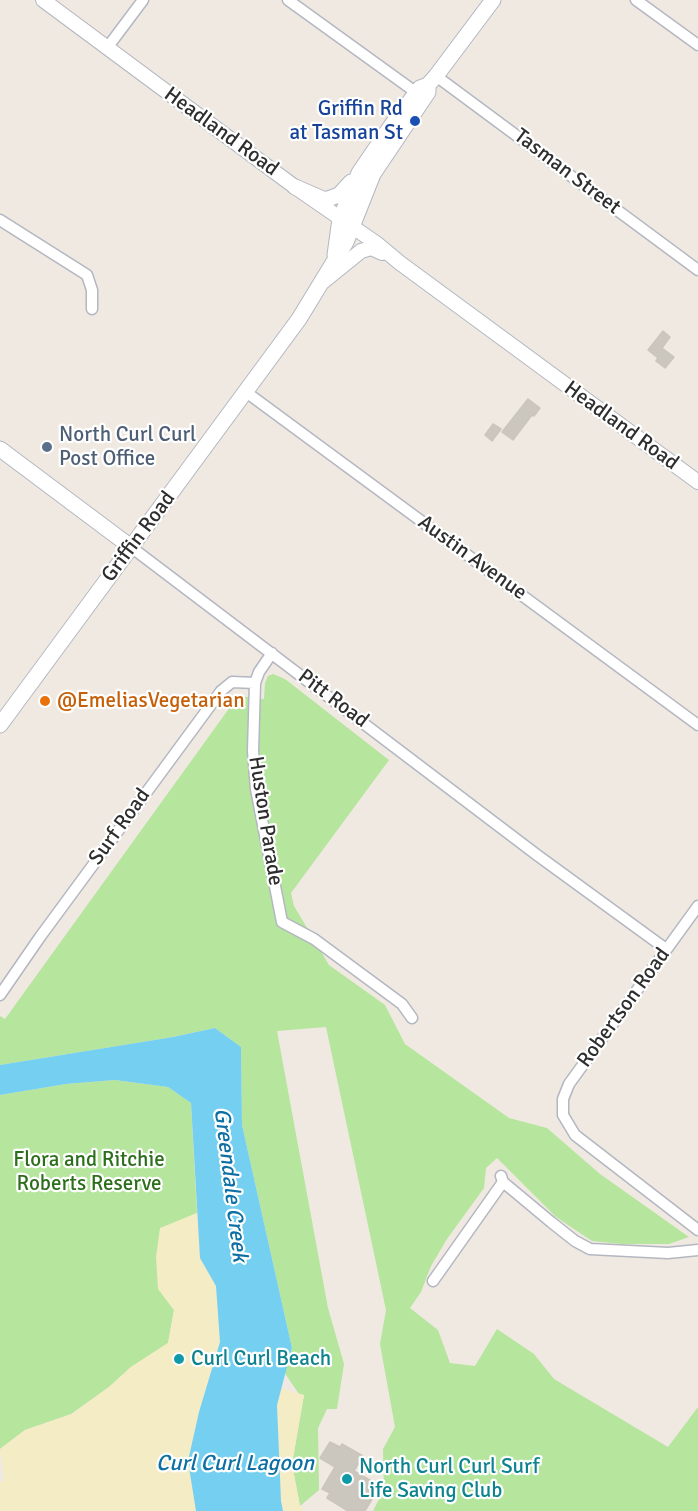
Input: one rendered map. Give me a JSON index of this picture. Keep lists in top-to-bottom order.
{
  "streets": {
    "main road": ["Griffin Road", "Pitt Road"],
    "street": [
      "Headland Road",
      "Tasman Street",
      "Austin Avenue",
      "Huston Parade",
      "Surf Road",
      "Robertson Road"
    ]
  },
  "crossings": [
    ["Headland Road", "Griffin Road"],
    ["Tasman Street", "Griffin Road"],
    ["Griffin Road", "Austin Avenue"],
    ["Griffin Road", "Pitt Road"],
    ["Pitt Road", "Huston Parade"],
    ["Pitt Road", "Robertson Road"],
    ["Huston Parade", "Surf Road"]
  ],
  "water": ["Greendale Creek", "Curl Curl Lagoon"],
  "parks": ["Flora and Ritchie Roberts Reserve"],
  "places": [
    "Griffin Rd at Tasman St",
    "North Curl Curl Post Office",
    "@EmeliasVegetarian",
    "Curl Curl Beach",
    "North Curl Curl Surf Life Saving Club"
  ]
}
